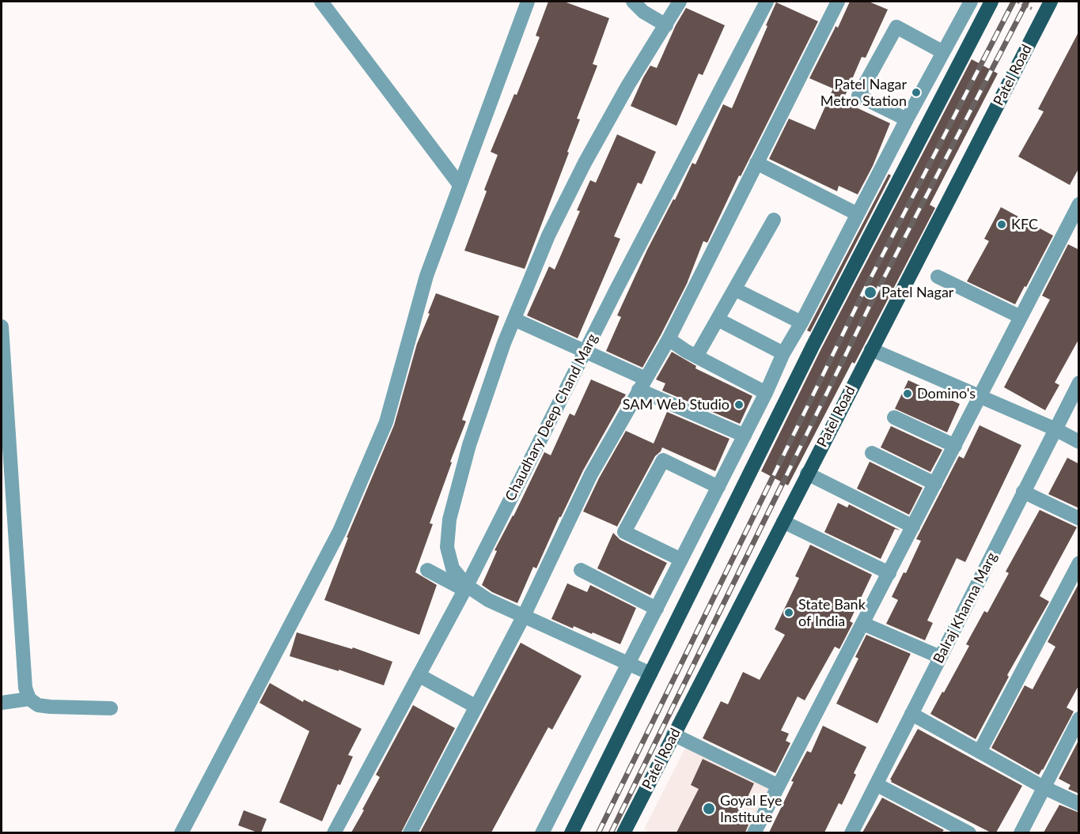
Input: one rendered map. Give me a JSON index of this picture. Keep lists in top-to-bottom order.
{
  "streets": {
    "main road": ["Patel Road"],
    "street": ["Chaudhary Deep Chand Marg", "Balraj Khanna Marg"]
  },
  "places": [
    "Patel Nagar Metro Station",
    "KFC",
    "Patel Nagar",
    "Domino's",
    "SAM Web Studio",
    "State Bank of India",
    "Goyal Eye Institute"
  ]
}
